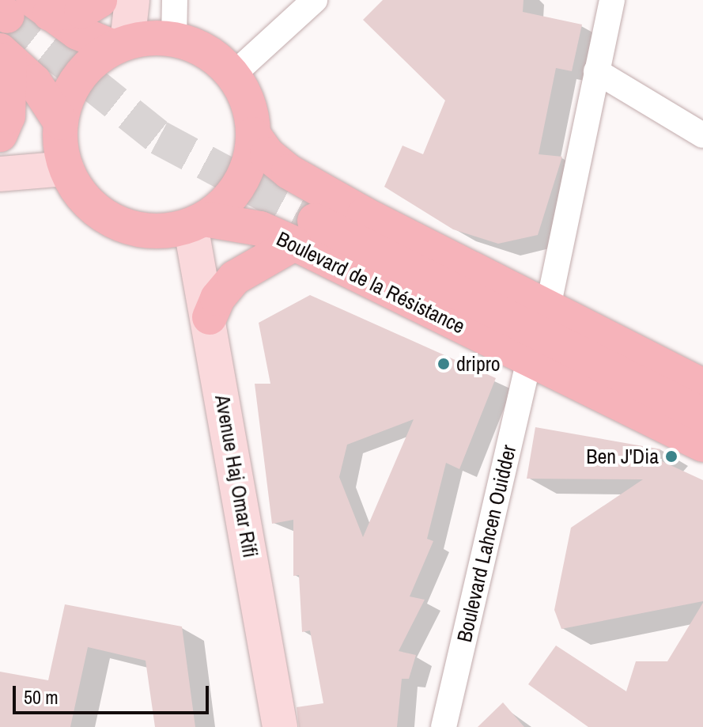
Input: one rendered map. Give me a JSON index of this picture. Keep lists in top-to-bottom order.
{
  "streets": {
    "main road": ["Boulevard de la Résistance"],
    "street": ["Avenue Haj Omar Rifi", "Boulevard Lahcen Ouidder"]
  },
  "crossings": [
    ["Boulevard de la Résistance", "Avenue Haj Omar Rifi"],
    ["Boulevard de la Résistance", "Boulevard Lahcen Ouidder"]
  ],
  "places": ["dripro", "Ben J'Dia"],
  "scale_bar": "50 m"
}
